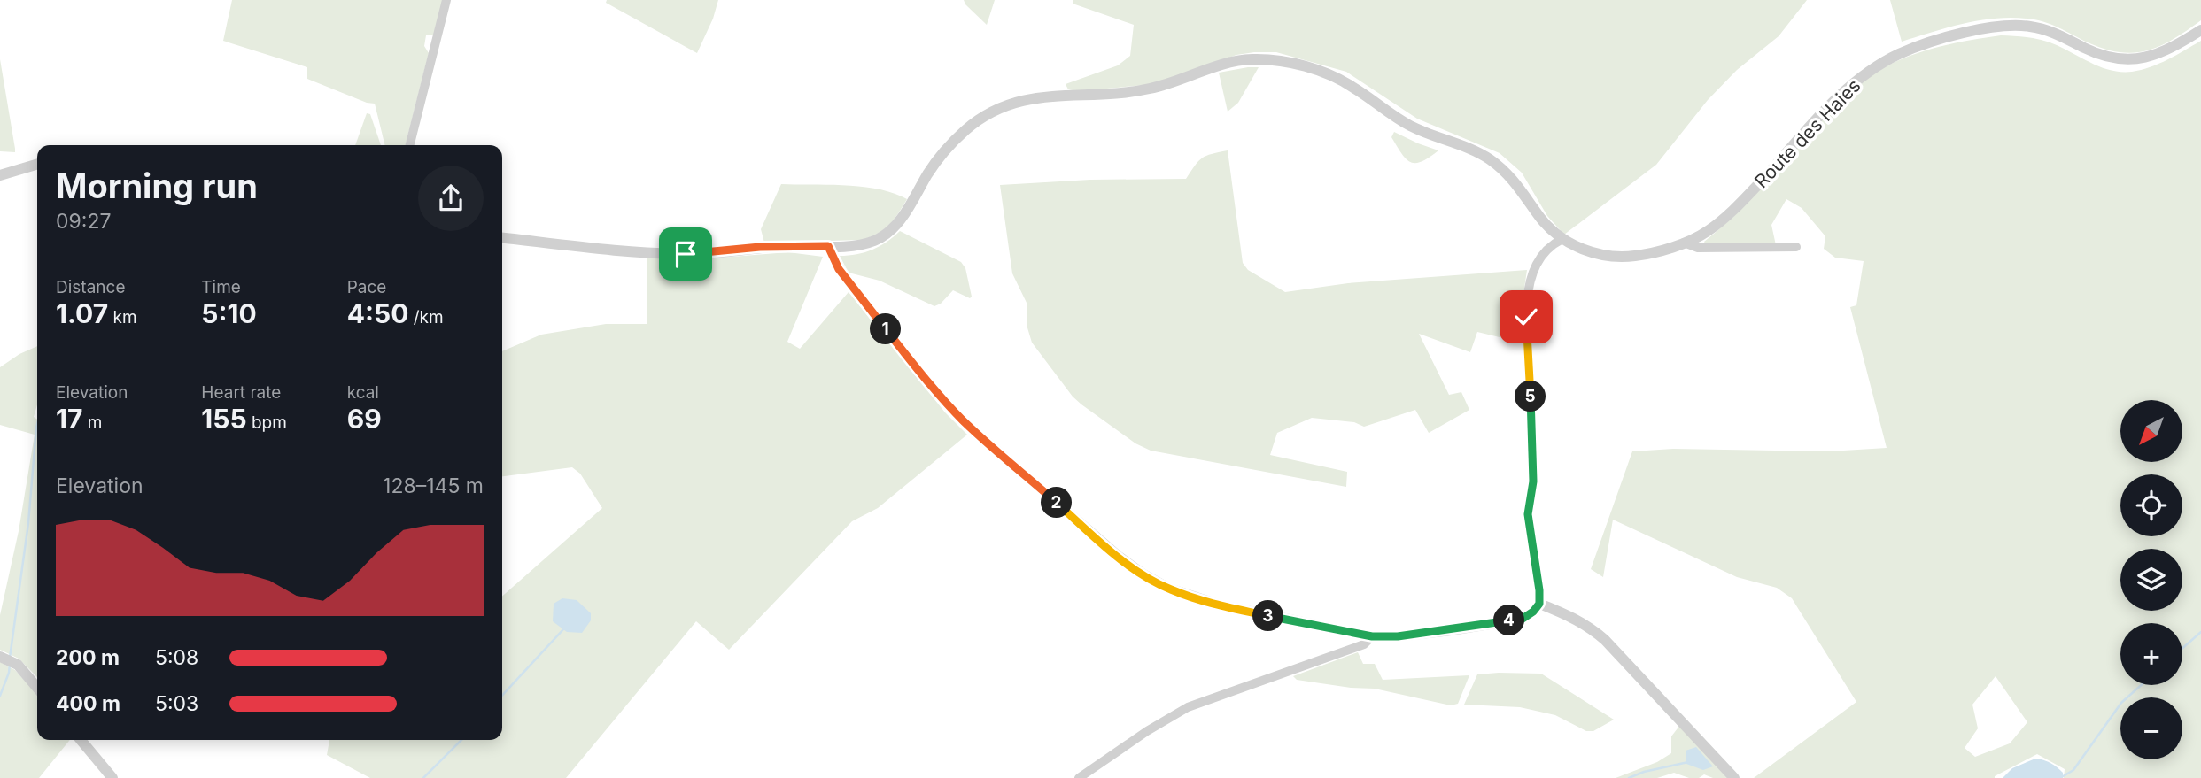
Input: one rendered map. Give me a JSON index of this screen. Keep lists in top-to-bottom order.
{
  "streets": {
    "street": ["Route des Haies"]
  },
  "north": "bottom left",
  "page": {
    "heading": ["Morning run", "09:27"],
    "stats": [
      ["Distance", "1.07 km"],
      ["Time", "5:10"],
      ["Pace", "4:50 /km"],
      ["Elevation", "17 m"],
      ["Heart rate", "155 bpm"],
      ["kcal", "69"]
    ],
    "pins": [
      "1",
      "5",
      "2",
      "3",
      "4"
    ],
    "map_buttons": ["+", "−"],
    "chart": ["Elevation", "128–145 m"],
    "list": [
      {
        "name": "200 m",
        "note": "5:08"
      },
      {
        "name": "400 m",
        "note": "5:03"
      }
    ]
  }
}
